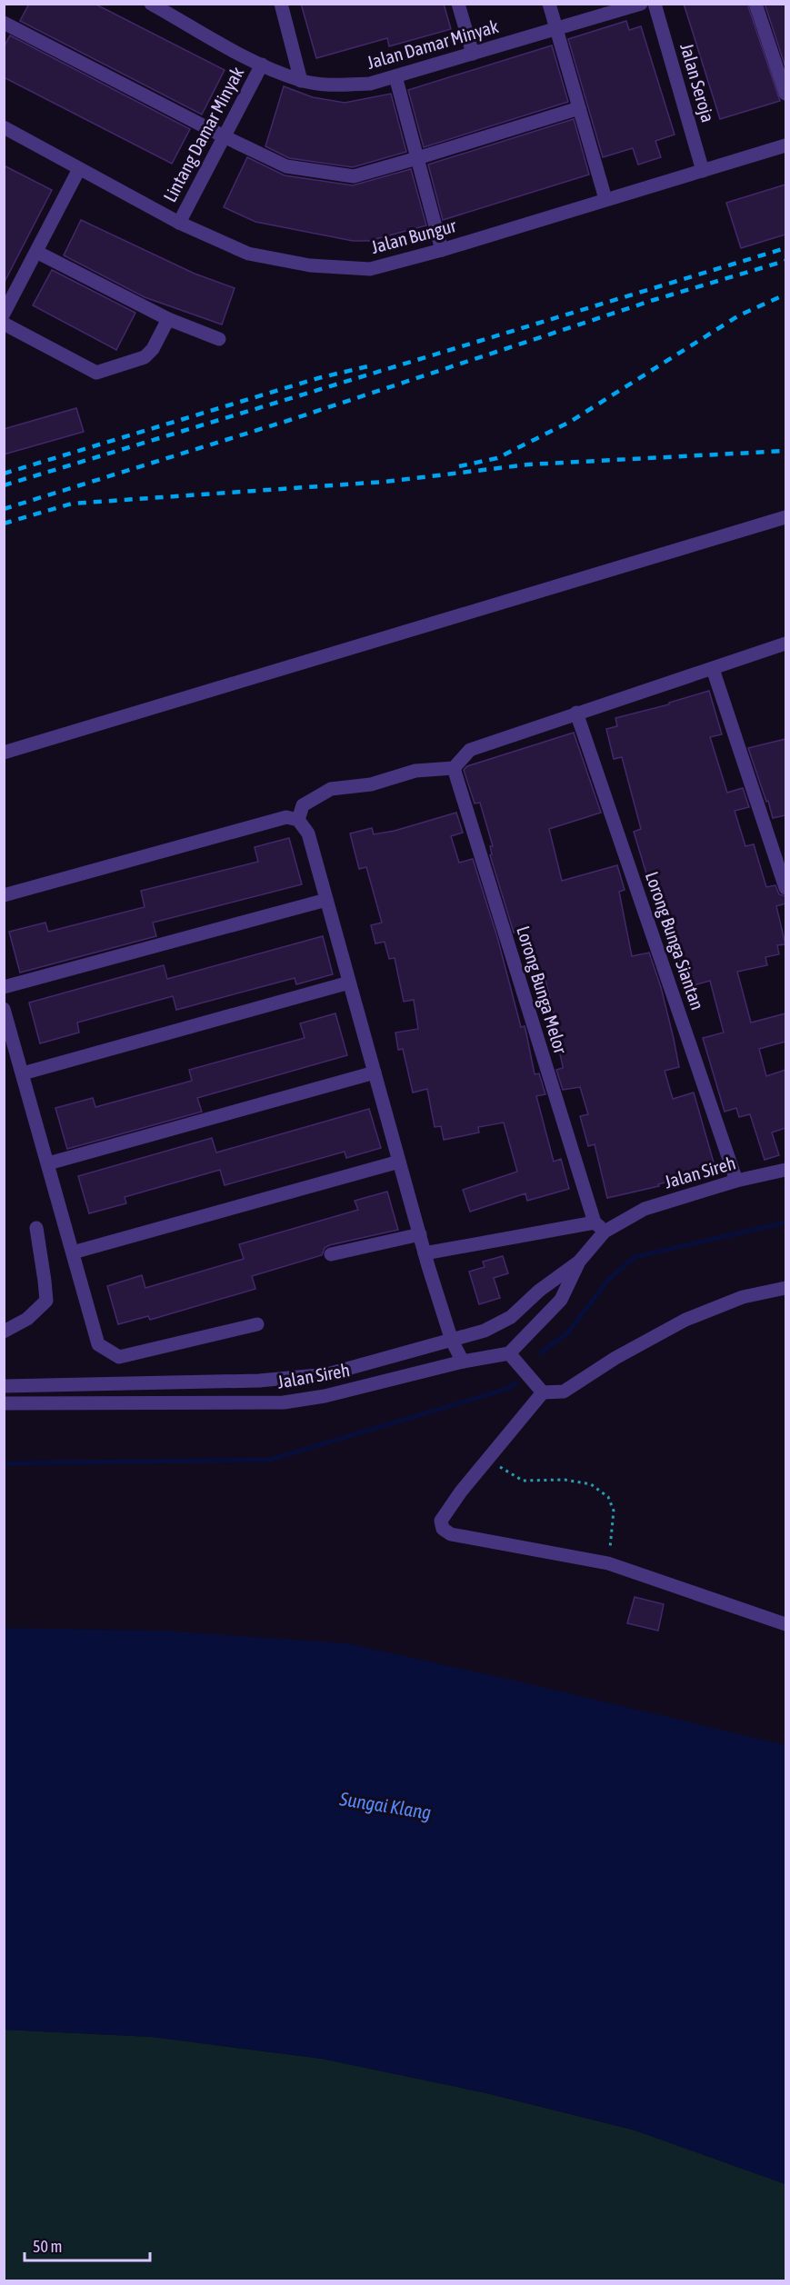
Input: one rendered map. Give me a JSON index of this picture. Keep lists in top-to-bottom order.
{
  "streets": {
    "street": [
      "Jalan Damar Minyak",
      "Jalan Seroja",
      "Lintang Damar Minyak",
      "Jalan Bungur",
      "Lorong Bunga Siantan",
      "Lorong Bunga Melor",
      "Jalan Sireh"
    ]
  },
  "crossings": [
    ["Jalan Damar Minyak", "Lintang Damar Minyak"],
    ["Jalan Seroja", "Jalan Bungur"],
    ["Lintang Damar Minyak", "Jalan Bungur"],
    ["Lorong Bunga Siantan", "Jalan Sireh"],
    ["Lorong Bunga Melor", "Jalan Sireh"]
  ],
  "water": ["Sungai Klang"],
  "scale_bar": "50 m"
}
